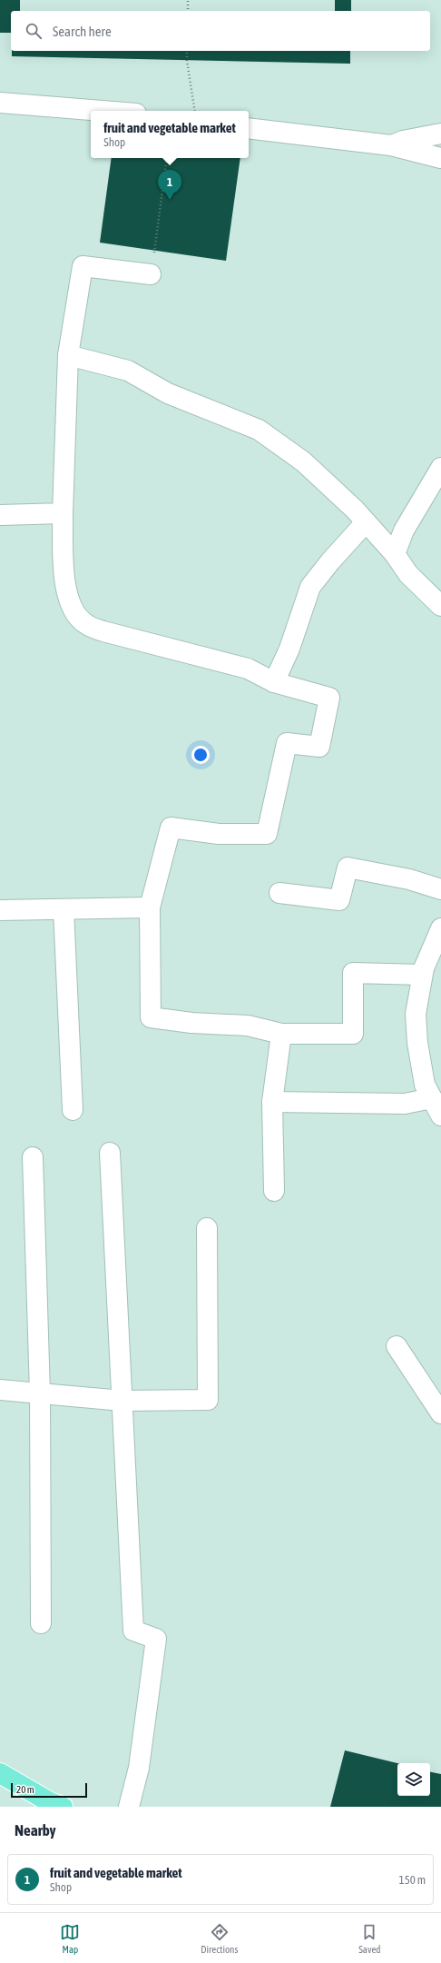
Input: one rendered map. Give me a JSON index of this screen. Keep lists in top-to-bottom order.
{
  "scale_bar": "20 m",
  "page": {
    "search": "Search here",
    "popup": ["fruit and vegetable market", "Shop"],
    "pins": "1",
    "scale": "20 m",
    "heading": "Nearby",
    "list": [
      {
        "mark": "1",
        "name": "fruit and vegetable market",
        "note": "Shop",
        "value": "150 m"
      }
    ],
    "nav": ["Map", "Directions", "Saved"]
  }
}
